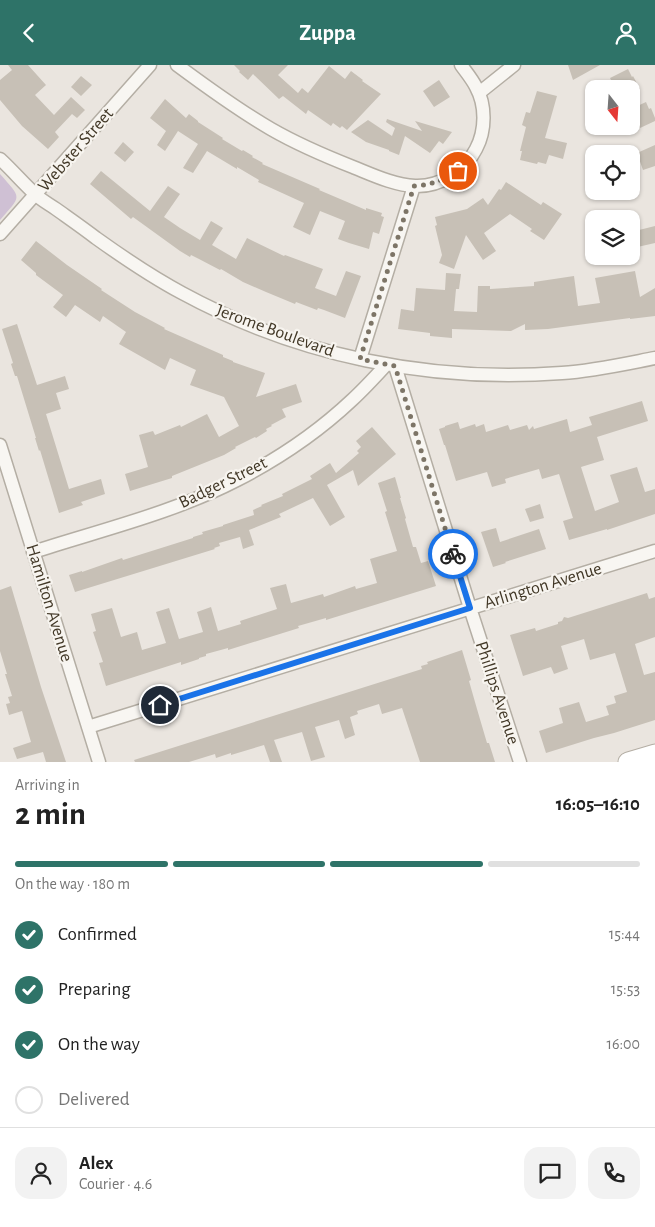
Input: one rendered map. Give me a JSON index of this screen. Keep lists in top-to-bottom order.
{
  "streets": {
    "street": [
      "Webster Street",
      "Jerome Boulevard",
      "Badger Street",
      "Arlington Avenue",
      "Hamilton Avenue",
      "Phillips Avenue"
    ]
  },
  "crossings": [
    ["Webster Street", "Jerome Boulevard"],
    ["Jerome Boulevard", "Badger Street"],
    ["Jerome Boulevard", "Phillips Avenue"],
    ["Badger Street", "Hamilton Avenue"],
    ["Badger Street", "Phillips Avenue"],
    ["Arlington Avenue", "Hamilton Avenue"],
    ["Arlington Avenue", "Phillips Avenue"]
  ],
  "north": "bottom",
  "page": {
    "header": "Zuppa",
    "heading": ["2 min", "Arriving in", "16:05–16:10"],
    "panel": ["Alex", "Courier · 4.6"],
    "bar": "On the way · 180 m",
    "list": [
      ["Confirmed", "15:44"],
      ["Preparing", "15:53"],
      ["On the way", "16:00"],
      "Delivered"
    ]
  }
}
